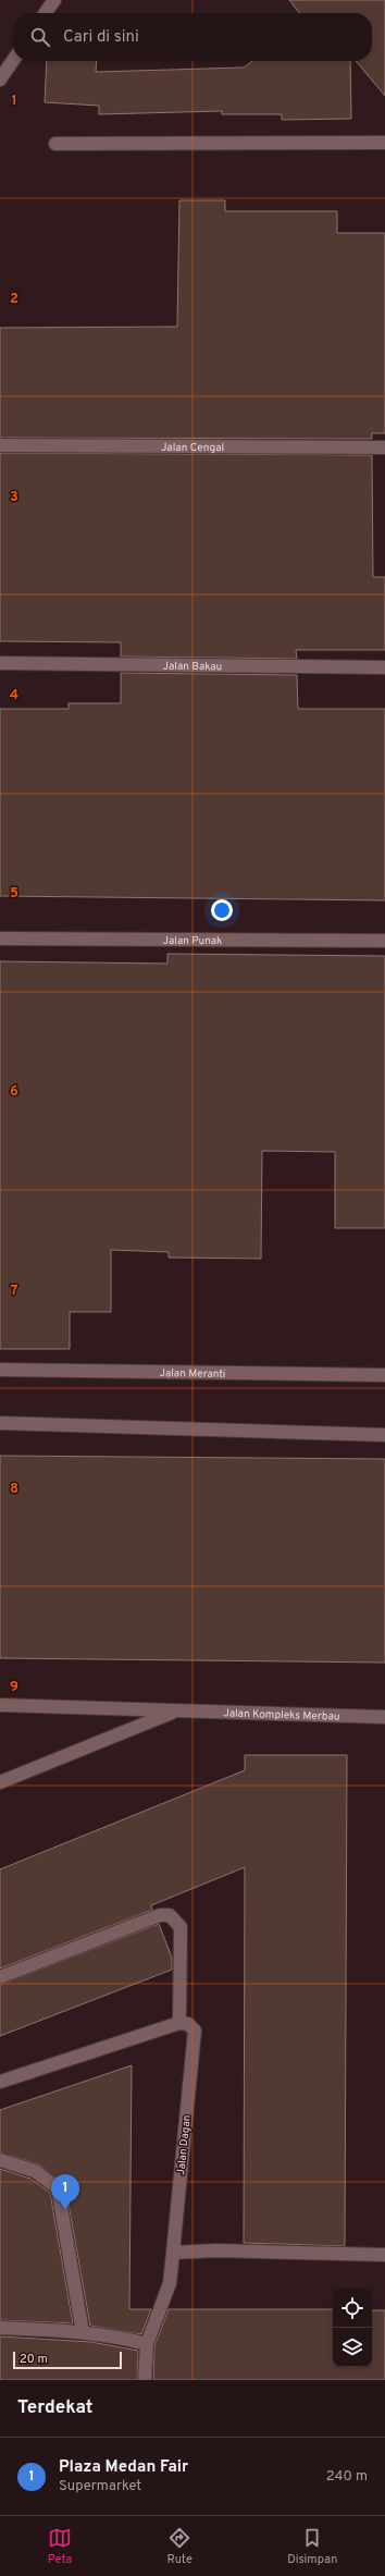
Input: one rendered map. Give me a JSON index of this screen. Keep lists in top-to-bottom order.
{
  "streets": {
    "street": [
      "Jalan Cengal",
      "Jalan Bakau",
      "Jalan Punak",
      "Jalan Meranti",
      "Jalan Kompleks Merbau",
      "Jalan Dagan"
    ]
  },
  "scale_bar": "20 m",
  "page": {
    "search": "Cari di sini",
    "pins": "1",
    "scale": "20 m",
    "heading": "Terdekat",
    "list": [
      {
        "mark": "1",
        "name": "Plaza Medan Fair",
        "note": "Supermarket",
        "value": "240 m"
      }
    ],
    "nav": ["Peta", "Rute", "Disimpan"]
  },
  "grid": {
    "rows": [
      "1",
      "2",
      "3",
      "4",
      "5",
      "6",
      "7",
      "8",
      "9"
    ]
  }
}
